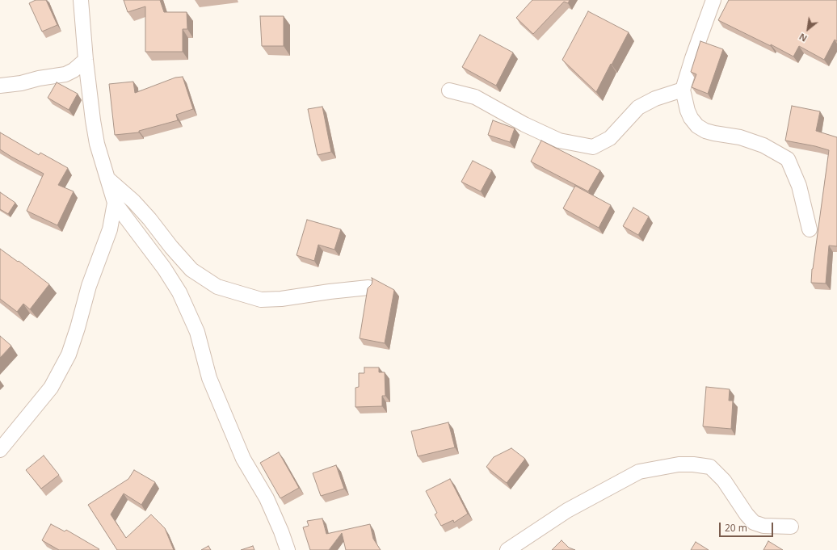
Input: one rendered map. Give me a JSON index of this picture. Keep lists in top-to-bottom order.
{
  "scale_bar": "20 m",
  "north": "bottom left"
}
